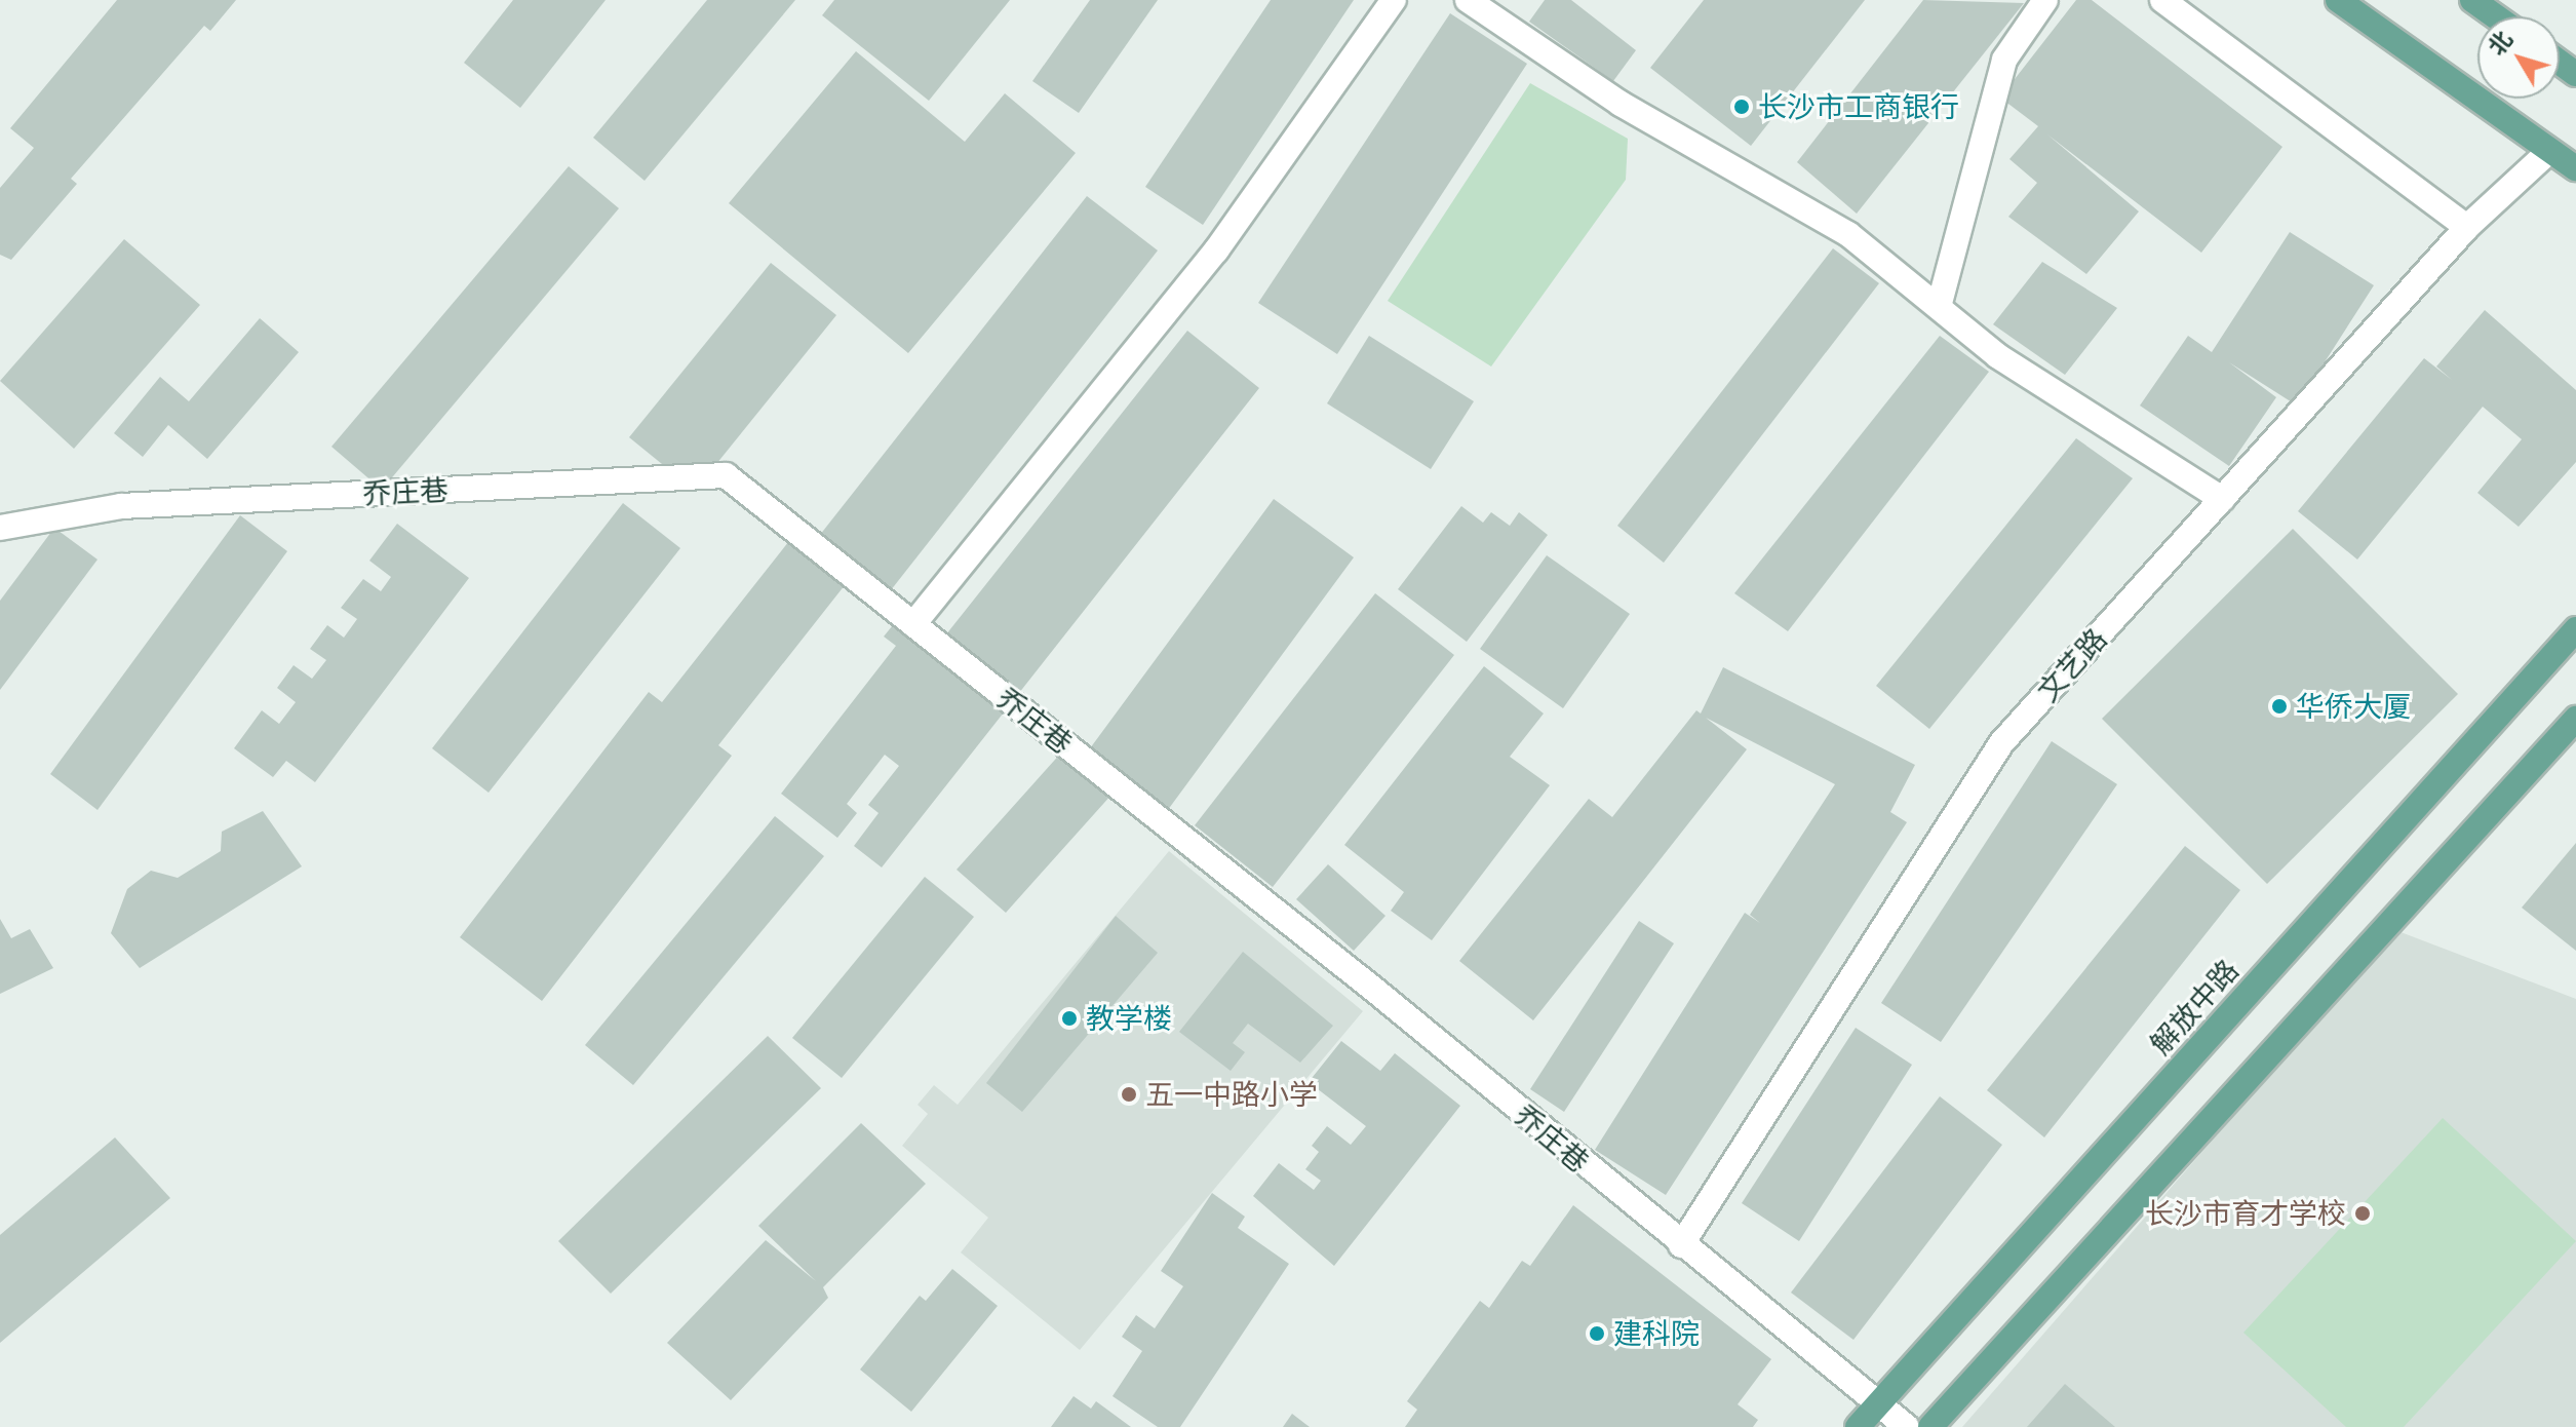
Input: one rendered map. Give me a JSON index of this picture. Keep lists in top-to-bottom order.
{
  "streets": {
    "main road": ["解放中路"],
    "street": ["乔庄巷", "文艺路"]
  },
  "crossings": [
    ["乔庄巷", "文艺路"],
    ["乔庄巷", "解放中路"]
  ],
  "places": [
    "长沙市工商银行",
    "华侨大厦",
    "教学楼",
    "五一中路小学",
    "长沙市育才学校",
    "建科院"
  ],
  "north": "top left"
}
